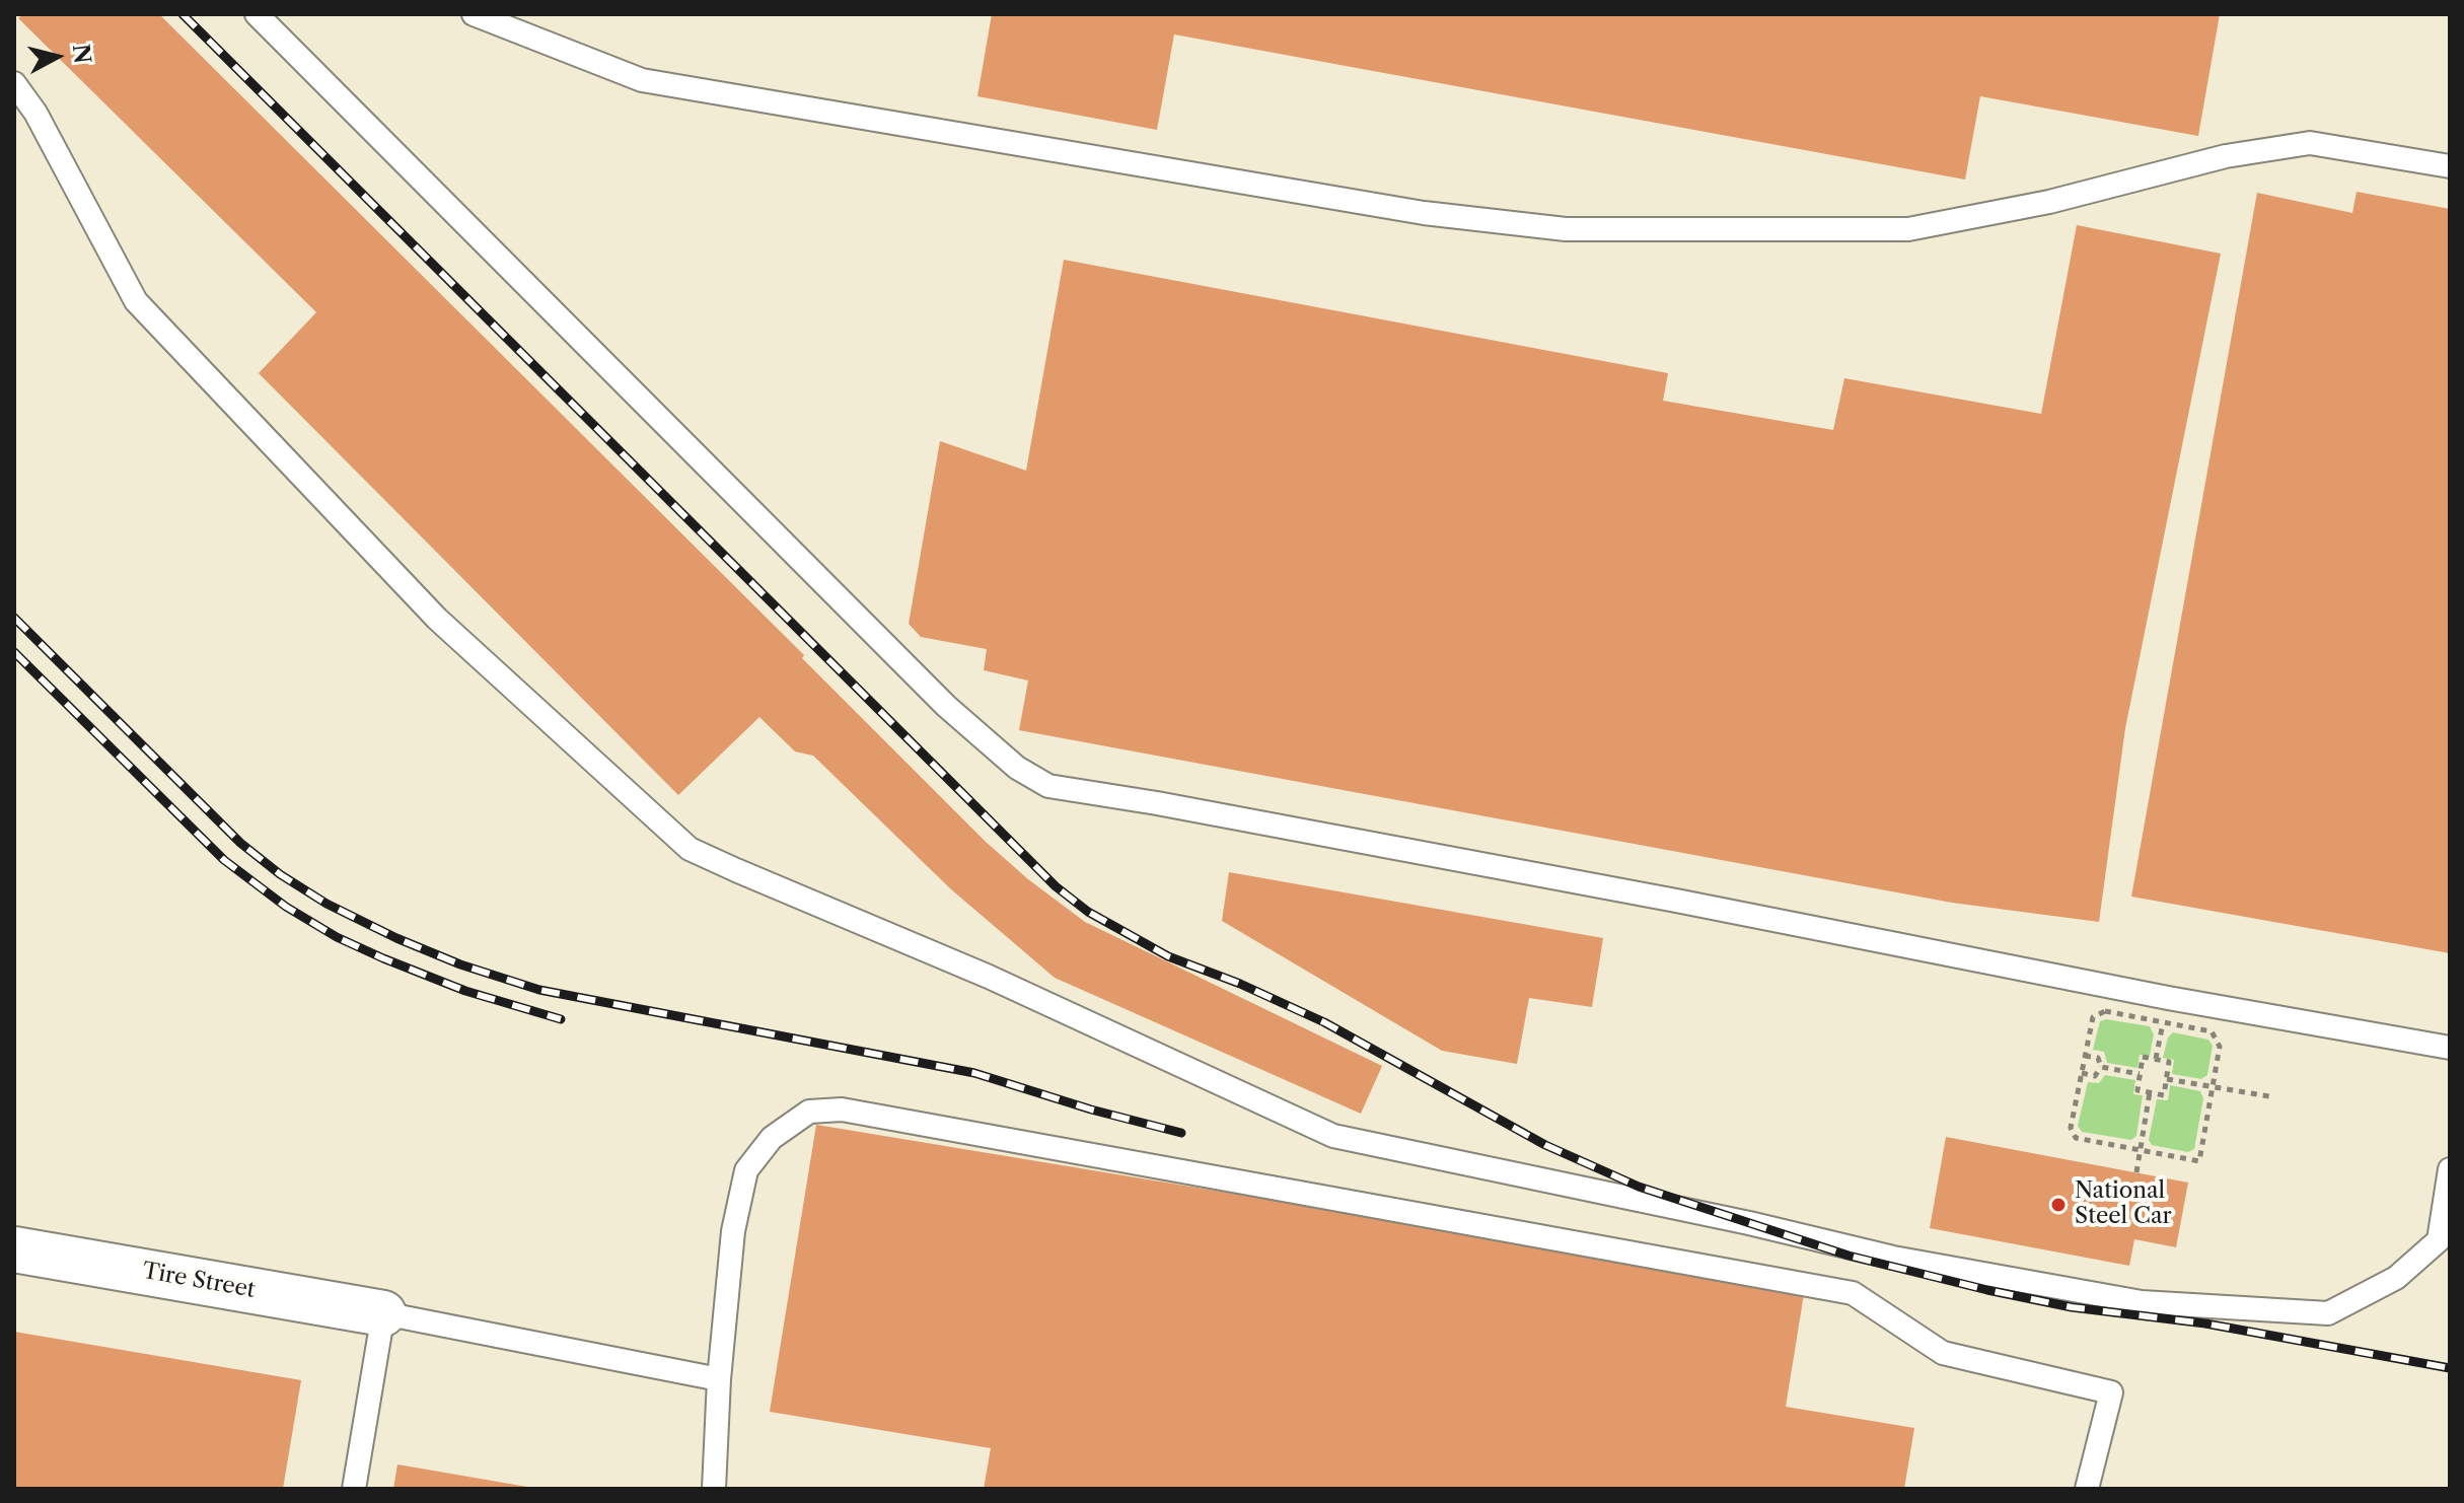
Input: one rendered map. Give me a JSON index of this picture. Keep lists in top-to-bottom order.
{
  "streets": {
    "street": ["Tire Street"]
  },
  "places": ["National Steel Car"],
  "north": "right"
}
